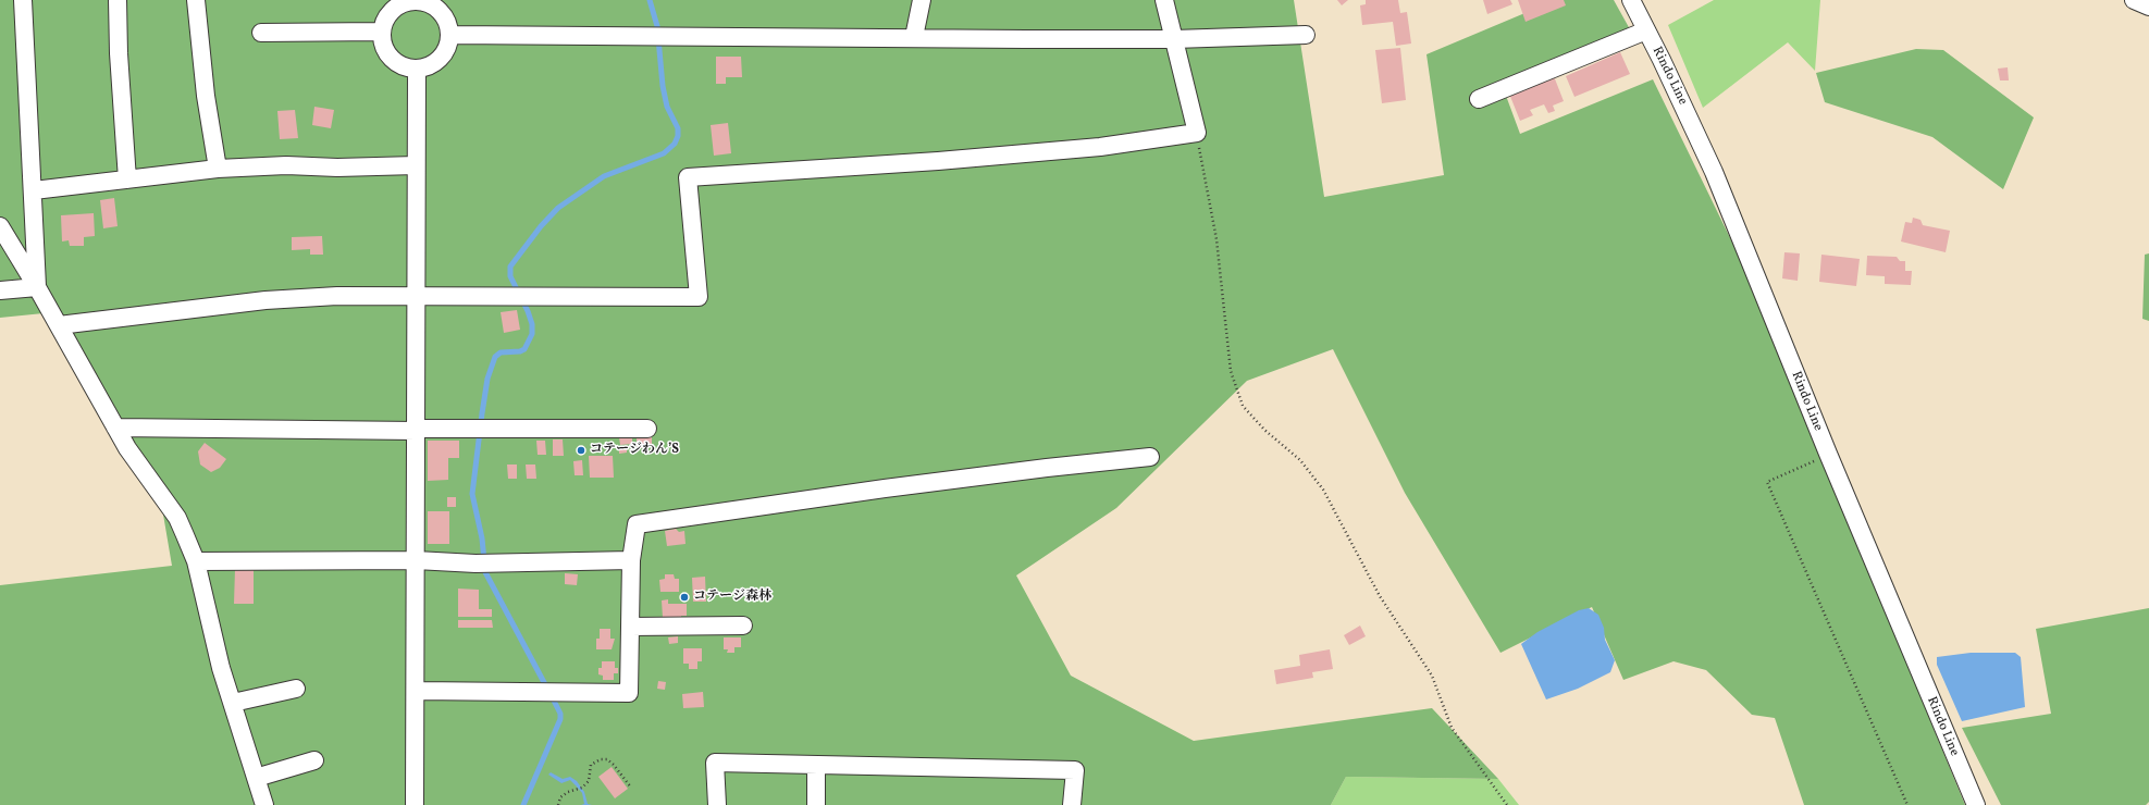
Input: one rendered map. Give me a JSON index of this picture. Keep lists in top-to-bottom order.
{
  "streets": {
    "street": ["Rindo Line"]
  },
  "places": ["コテージわん’S", "コテージ森林"]
}
